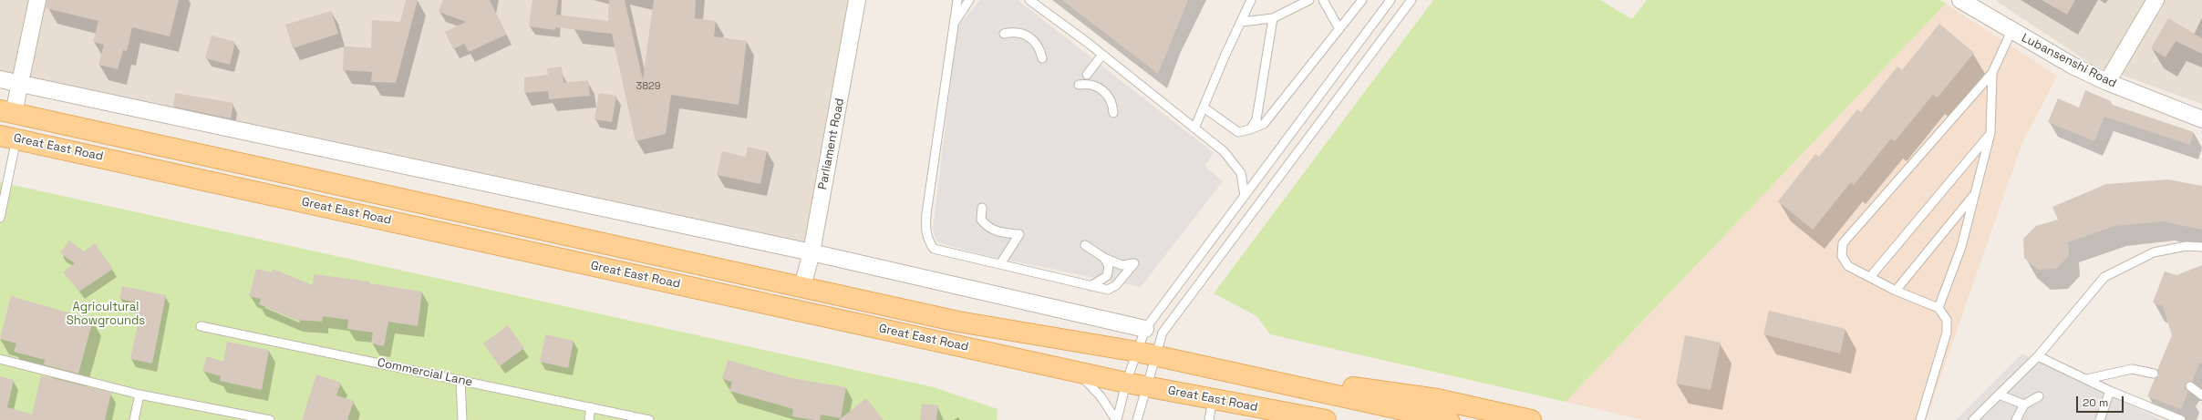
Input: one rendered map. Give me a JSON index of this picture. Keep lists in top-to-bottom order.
{
  "streets": {
    "main road": ["Great East Road"],
    "street": ["Lubansenshi Road", "Parliament Road"],
    "lane": ["Commercial Lane"]
  },
  "crossings": [
    ["Parliament Road", "Great East Road"]
  ],
  "parks": ["Agricultural Showgrounds"],
  "house_numbers": ["3829"],
  "scale_bar": "20 m"
}
